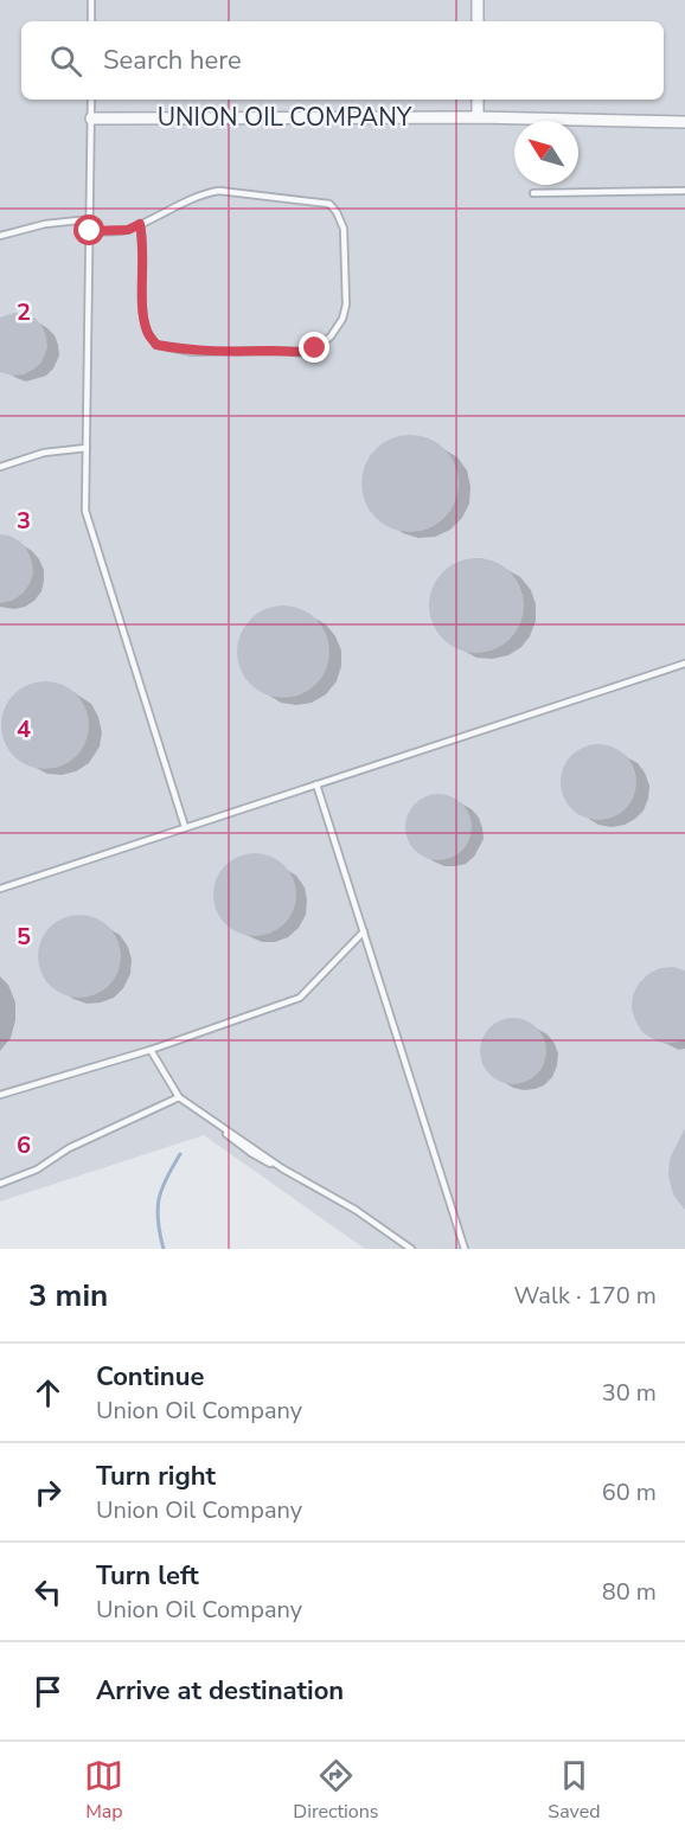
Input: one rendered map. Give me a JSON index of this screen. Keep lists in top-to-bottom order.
{
  "streets": {
    "street": ["UNION OIL COMPANY"]
  },
  "north": "top left",
  "page": {
    "search": "Search here",
    "heading": ["3 min", "Walk · 170 m"],
    "list": [
      ["Continue", "Union Oil Company", "30 m"],
      ["Turn right", "Union Oil Company", "60 m"],
      ["Turn left", "Union Oil Company", "80 m"],
      "Arrive at destination"
    ],
    "nav": ["Map", "Directions", "Saved"]
  },
  "grid": {
    "rows": [
      "2",
      "3",
      "4",
      "5",
      "6"
    ]
  }
}
